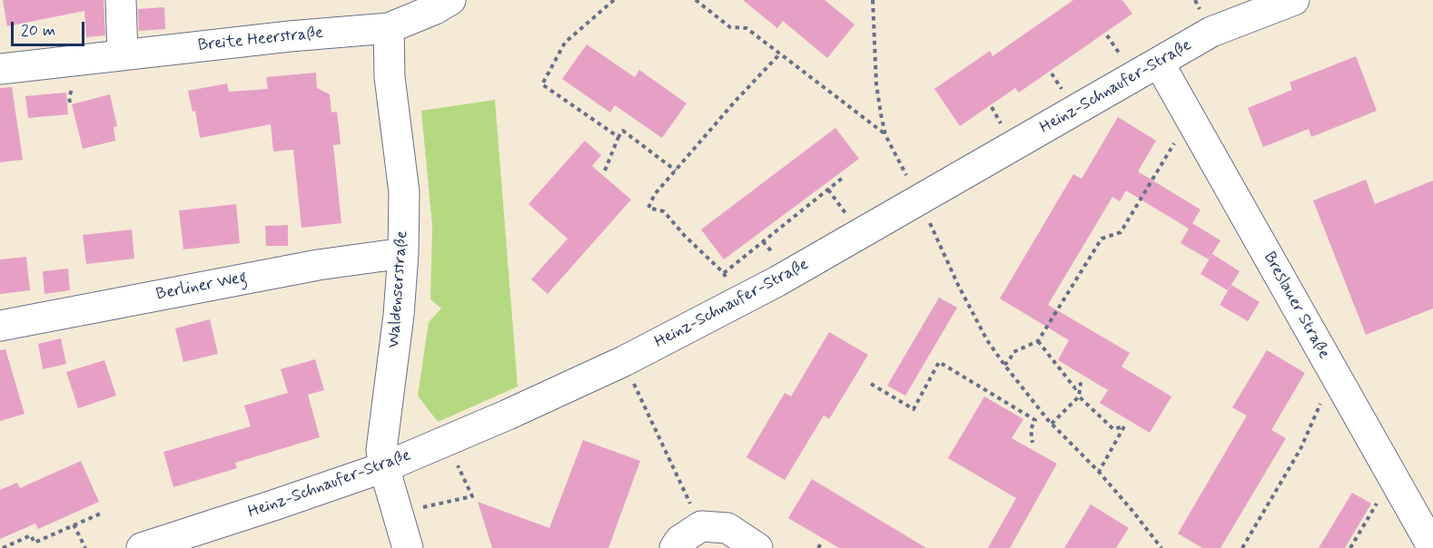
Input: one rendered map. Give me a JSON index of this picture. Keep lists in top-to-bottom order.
{
  "streets": {
    "street": [
      "Breite Heerstraße",
      "Heinz-Schnaufer-Straße",
      "Berliner Weg",
      "Waldenserstraße",
      "Breslauer Straße"
    ]
  },
  "crossings": [
    ["Breite Heerstraße", "Waldenserstraße"],
    ["Heinz-Schnaufer-Straße", "Waldenserstraße"],
    ["Heinz-Schnaufer-Straße", "Breslauer Straße"],
    ["Berliner Weg", "Waldenserstraße"]
  ],
  "scale_bar": "20 m"
}
